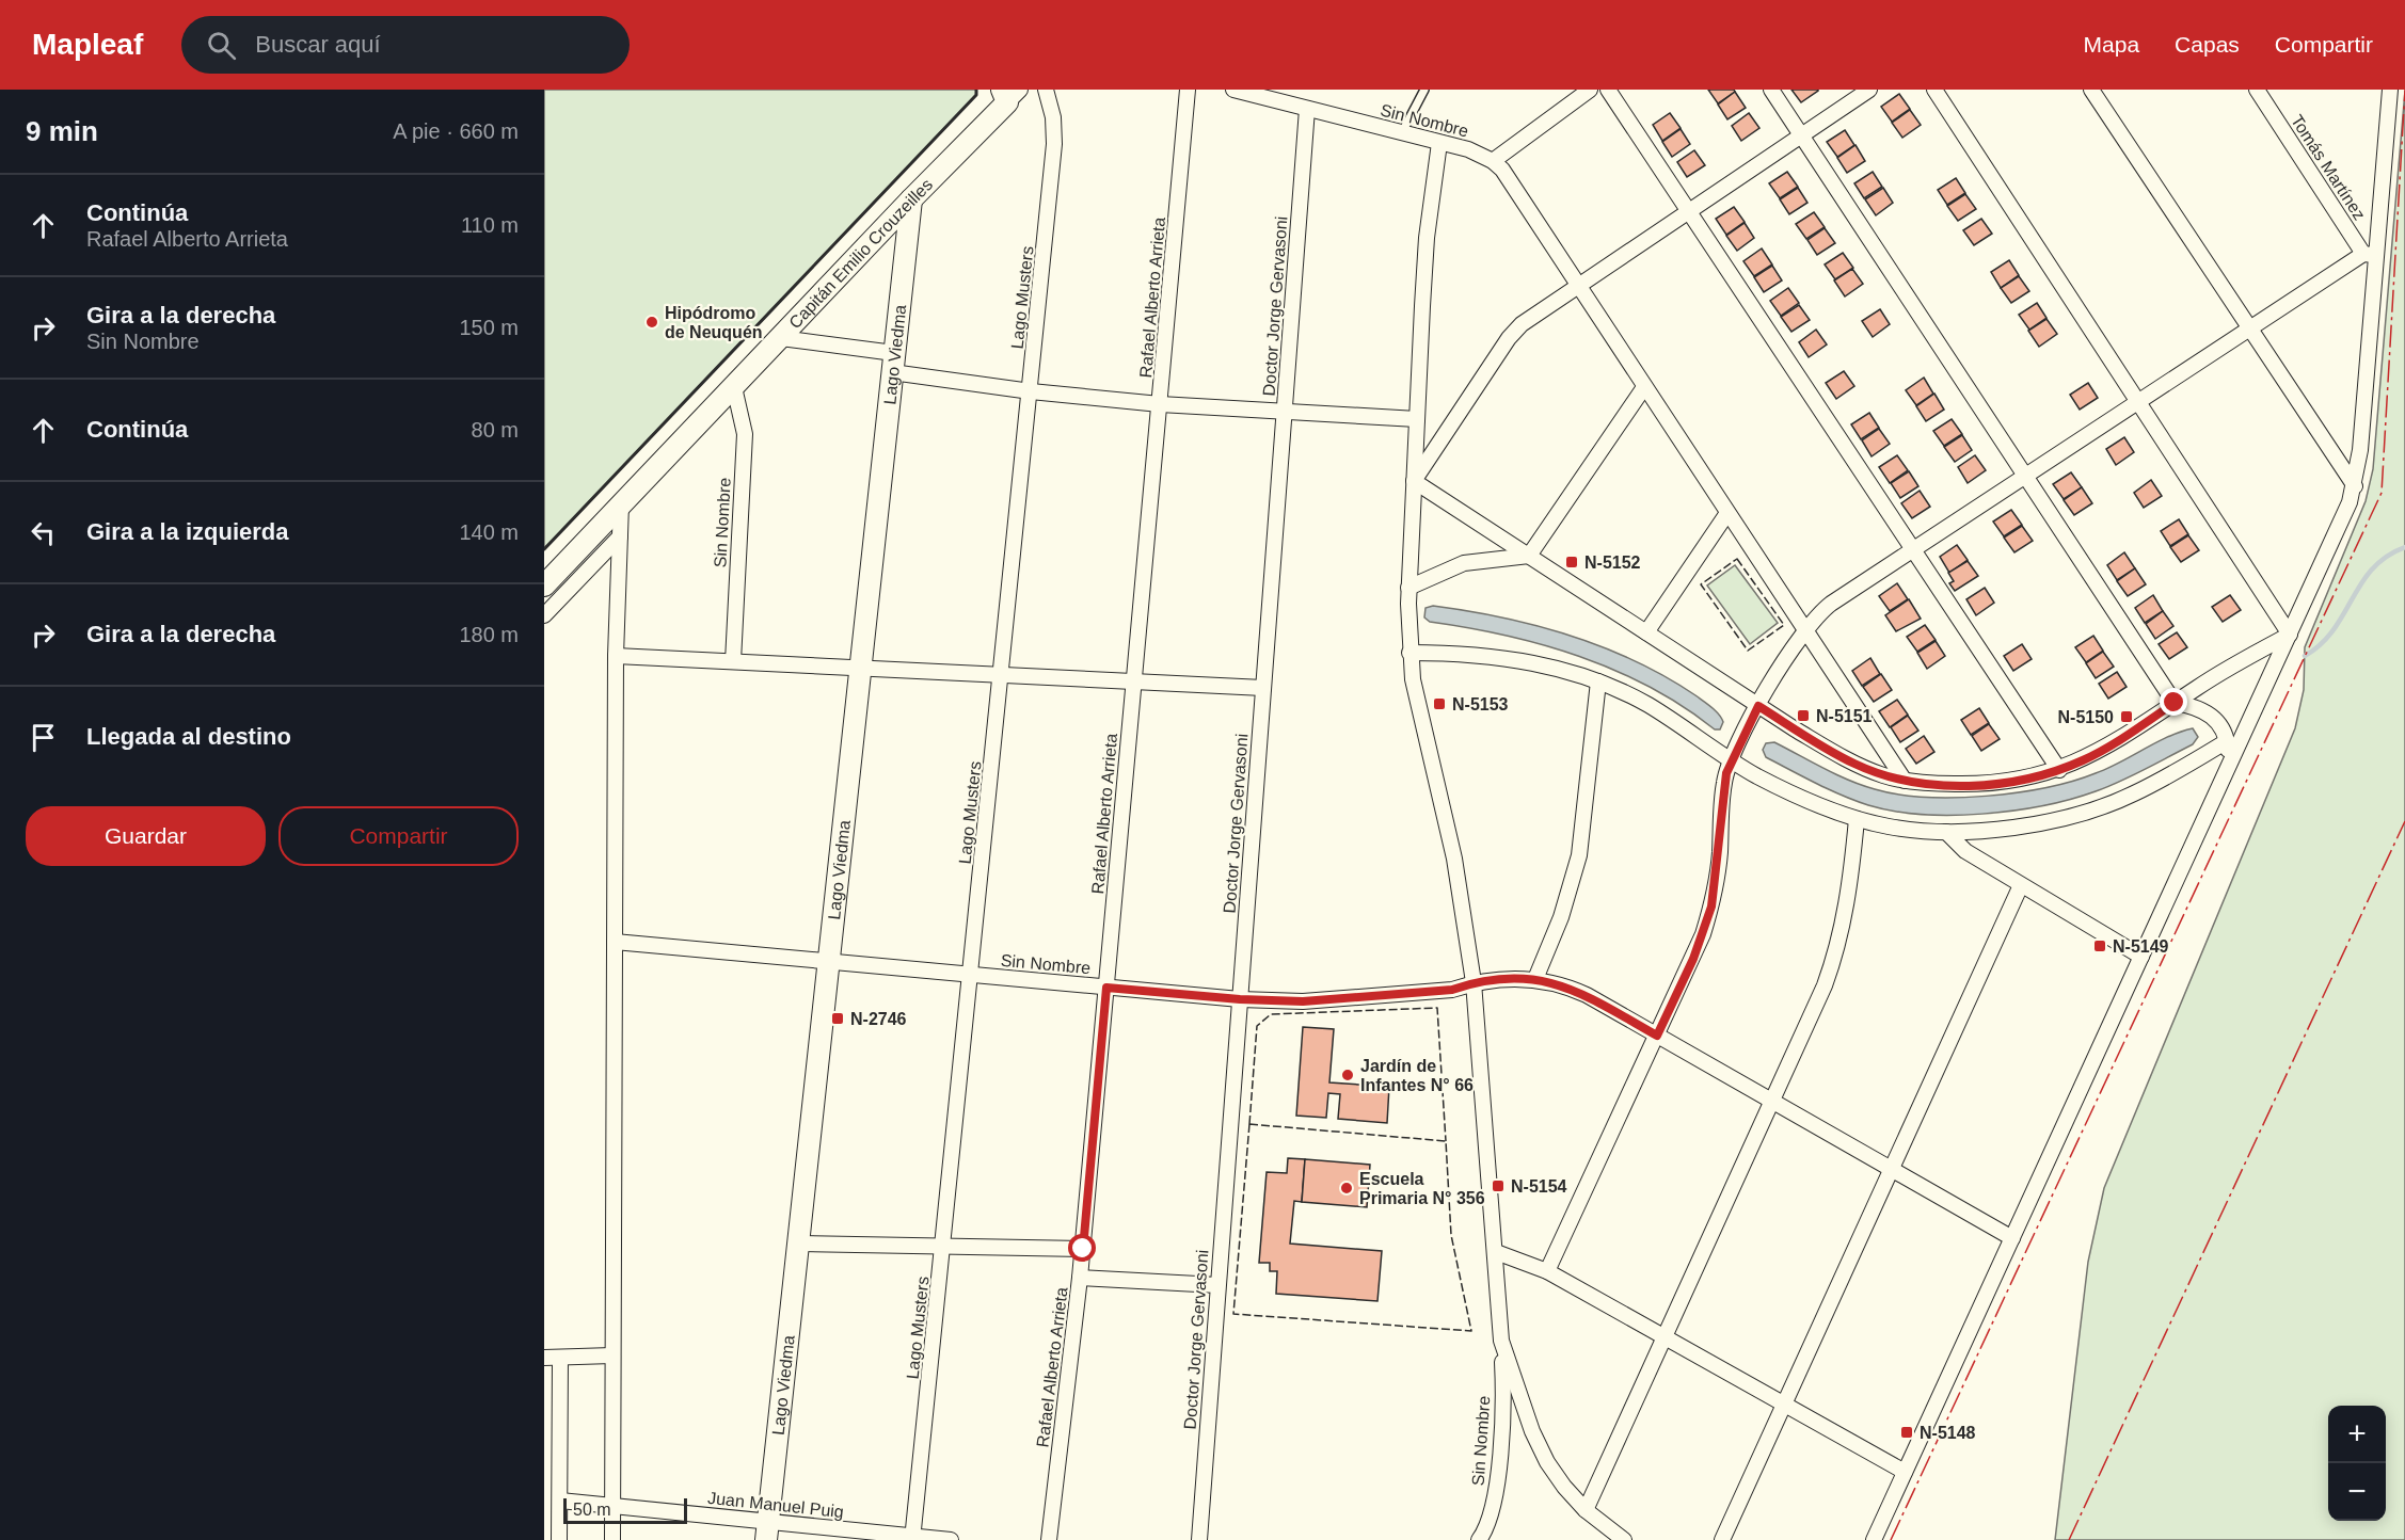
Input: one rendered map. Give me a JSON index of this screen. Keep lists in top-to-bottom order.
{
  "streets": {
    "main road": ["Capitán Emilio Crouzeilles", "Lago Viedma"],
    "street": [
      "Sin Nombre",
      "Tomás Martínez",
      "Lago Musters",
      "Rafael Alberto Arrieta",
      "Doctor Jorge Gervasoni",
      "Juan Manuel Puig"
    ]
  },
  "crossings": [
    ["Sin Nombre", "Capitán Emilio Crouzeilles"],
    ["Sin Nombre", "Lago Musters"],
    ["Sin Nombre", "Rafael Alberto Arrieta"],
    ["Sin Nombre", "Doctor Jorge Gervasoni"],
    ["Sin Nombre", "Lago Viedma"],
    ["Capitán Emilio Crouzeilles", "Lago Viedma"],
    ["Lago Musters", "Juan Manuel Puig"],
    ["Lago Viedma", "Juan Manuel Puig"]
  ],
  "places": {
    "other": ["Hipódromo de Neuquén", "Jardín de Infantes N° 66", "Escuela Primaria N° 356"],
    "transit": [
      "N-5152",
      "N-5153",
      "N-5151",
      "N-5150",
      "N-5149",
      "N-2746",
      "N-5154",
      "N-5148"
    ]
  },
  "scale_bar": "50 m",
  "page": {
    "header": "Mapleaf",
    "search": "Buscar aquí",
    "nav": ["Mapa", "Capas", "Compartir"],
    "heading": ["9 min", "A pie · 660 m"],
    "list": [
      ["Continúa", "Rafael Alberto Arrieta", "110 m"],
      ["Gira a la derecha", "Sin Nombre", "150 m"],
      ["Continúa", "80 m"],
      ["Gira a la izquierda", "140 m"],
      ["Gira a la derecha", "180 m"],
      "Llegada al destino"
    ],
    "buttons": ["Guardar", "Compartir"],
    "map_buttons": ["+", "−"],
    "scale": "50 m"
  }
}
